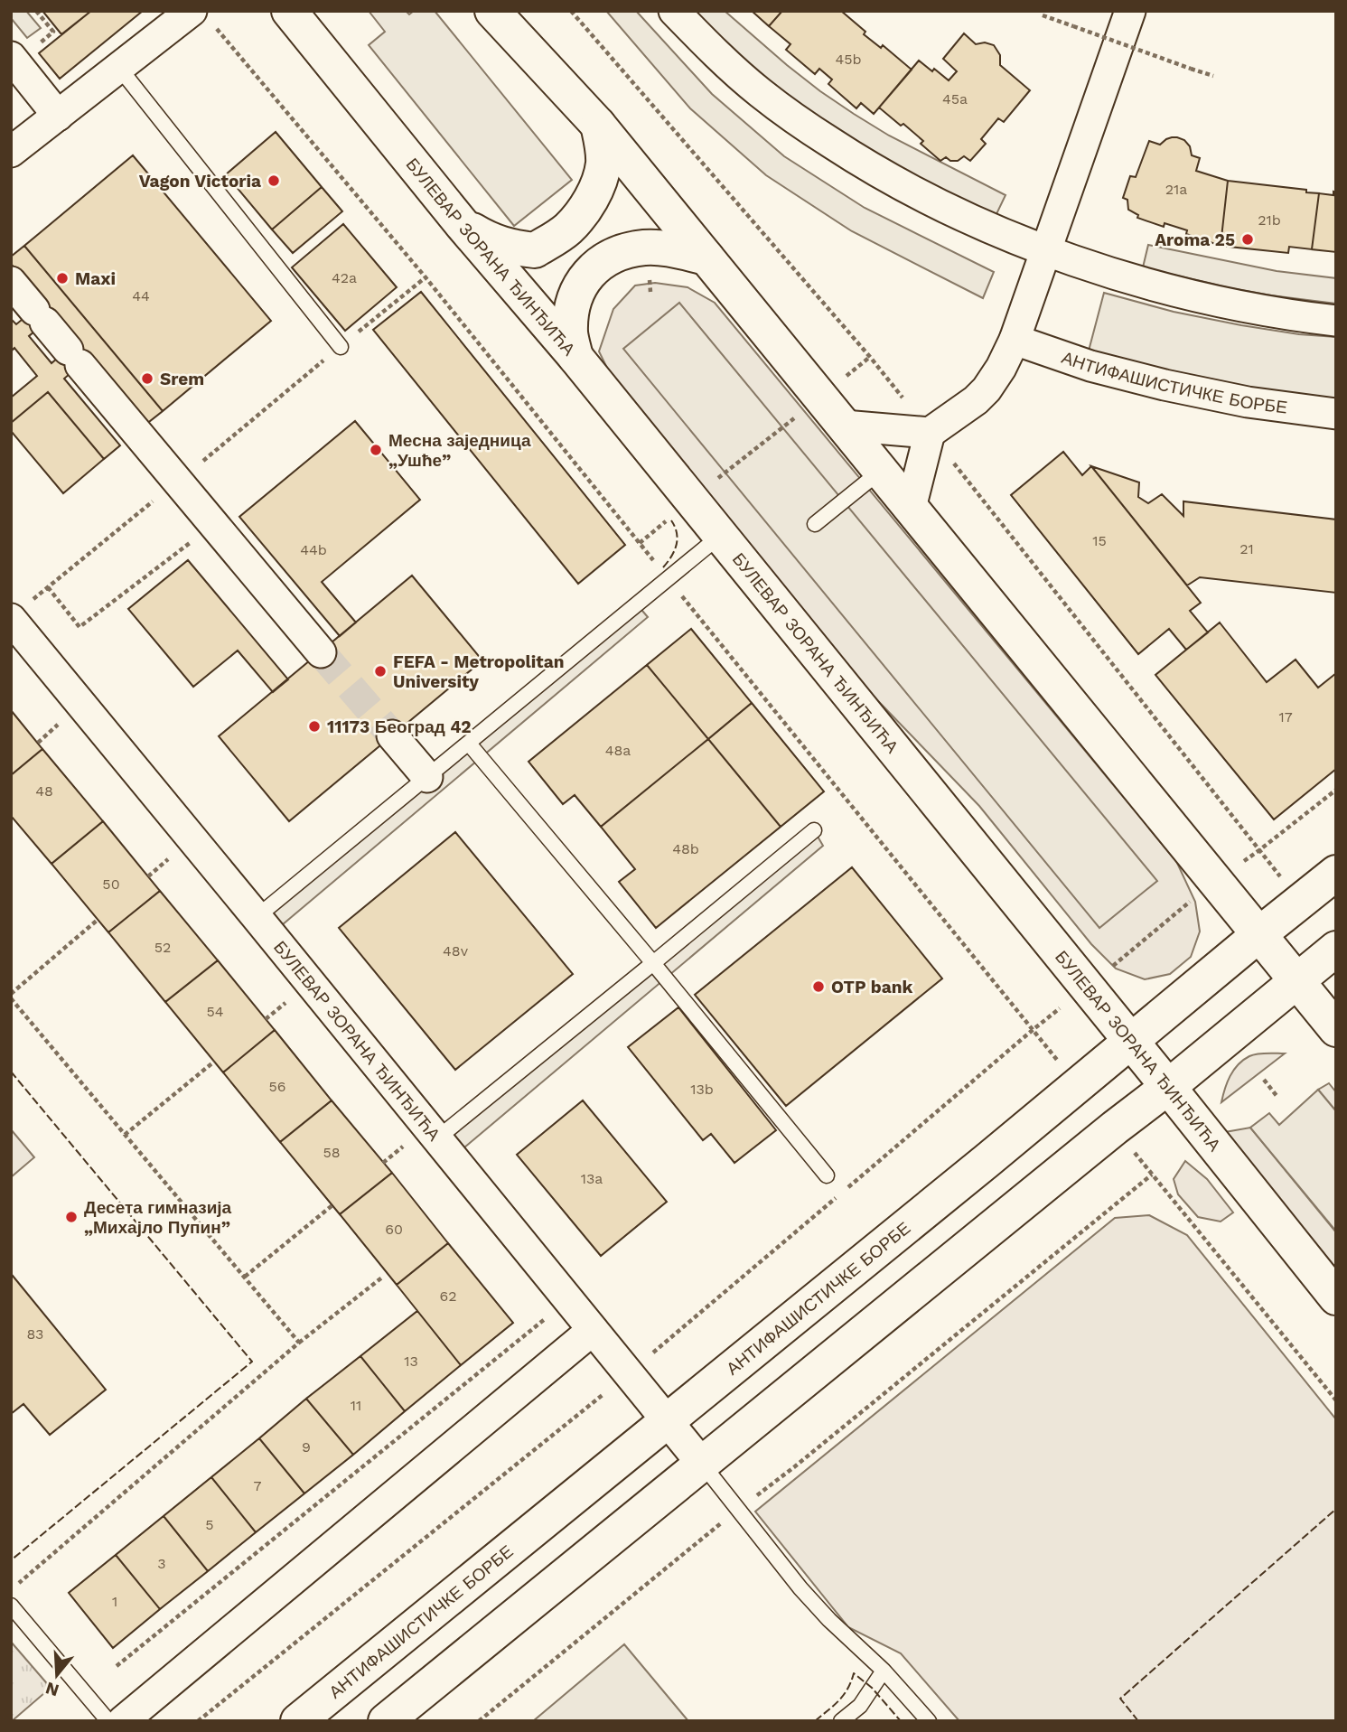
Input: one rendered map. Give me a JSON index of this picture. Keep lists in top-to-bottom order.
{
  "streets": {
    "street": ["БУЛЕВАР ЗОРАНА ЂИНЂИЋА", "АНТИФАШИСТИЧКЕ БОРБЕ"]
  },
  "crossings": [
    ["БУЛЕВАР ЗОРАНА ЂИНЂИЋА", "АНТИФАШИСТИЧКЕ БОРБЕ"]
  ],
  "places": [
    "Vagon Victoria",
    "Aroma 25",
    "Maxi",
    "Srem",
    "Месна заједница „Ушће”",
    "FEFA - Metropolitan University",
    "11173 Београд 42",
    "OTP bank",
    "Десета гимназија „Михајло Пупин”"
  ],
  "house_numbers": [
    "45b",
    "45a",
    "21a",
    "21b",
    "42a",
    "44",
    "15",
    "21",
    "44b",
    "17",
    "48a",
    "48",
    "48b",
    "50",
    "52",
    "48v",
    "54",
    "56",
    "13b",
    "58",
    "13a",
    "60",
    "62",
    "83",
    "13",
    "11",
    "9",
    "7",
    "5",
    "3",
    "1"
  ],
  "north": "bottom"
}
